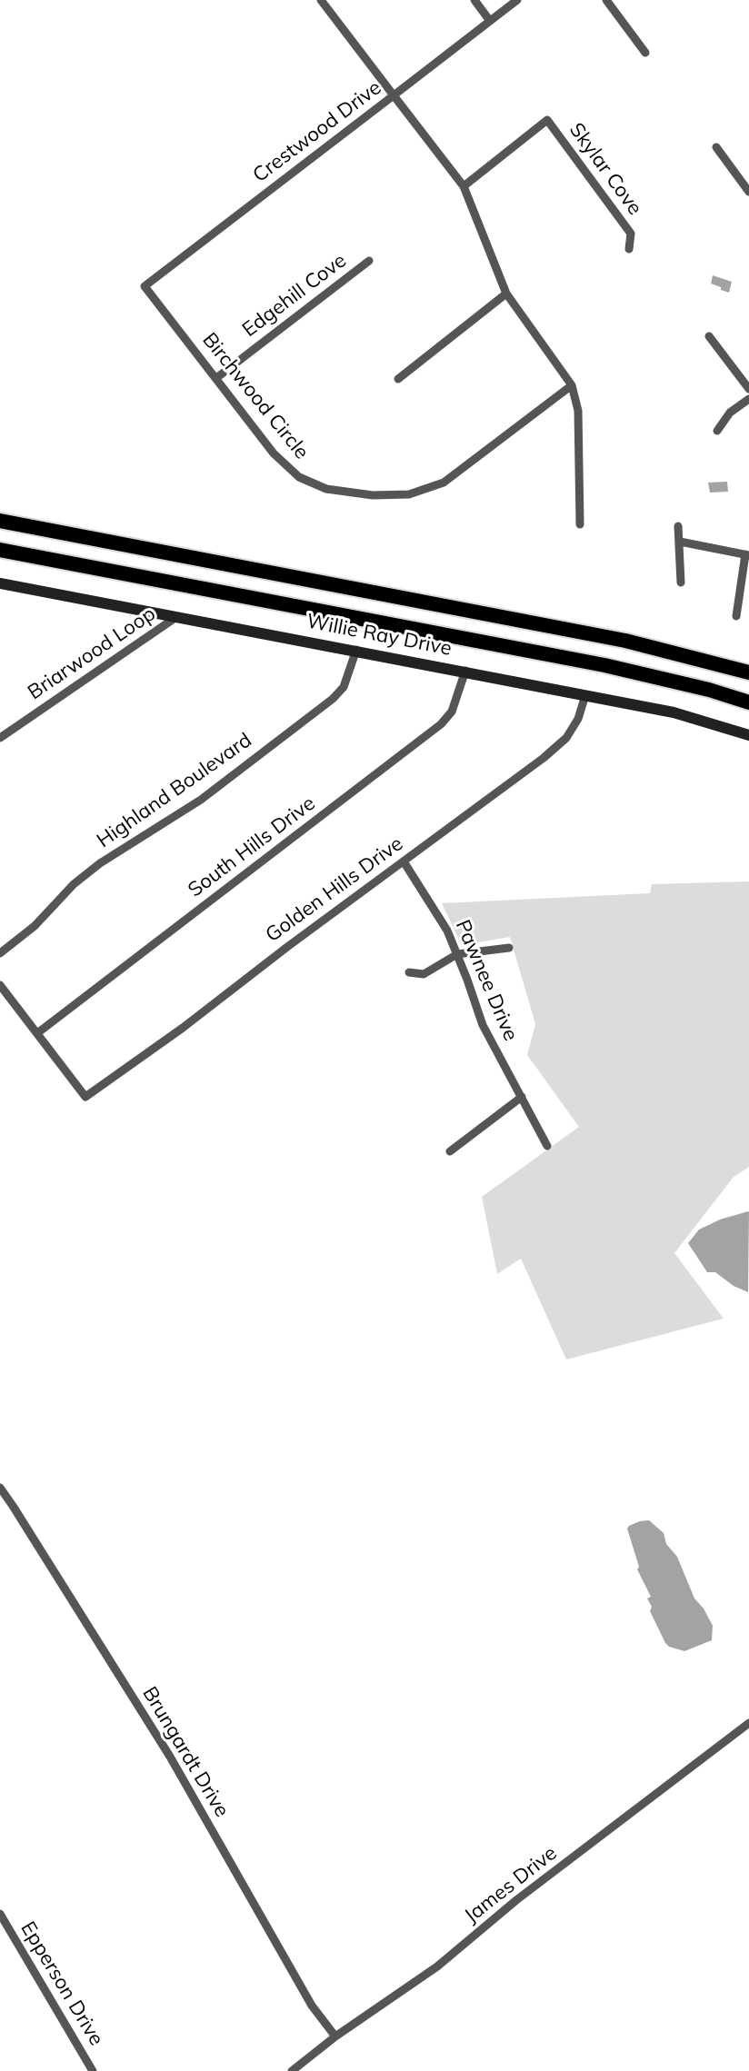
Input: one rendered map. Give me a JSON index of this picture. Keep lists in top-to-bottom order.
{
  "streets": {
    "street": [
      "Crestwood Drive",
      "Skylar Cove",
      "Edgehill Cove",
      "Birchwood Circle",
      "Willie Ray Drive",
      "Briarwood Loop",
      "Highland Boulevard",
      "South Hills Drive",
      "Golden Hills Drive",
      "Pawnee Drive",
      "Brungardt Drive",
      "James Drive",
      "Epperson Drive"
    ]
  },
  "crossings": [
    ["Crestwood Drive", "Birchwood Circle"],
    ["Edgehill Cove", "Birchwood Circle"],
    ["Willie Ray Drive", "Briarwood Loop"],
    ["Willie Ray Drive", "Highland Boulevard"],
    ["Willie Ray Drive", "South Hills Drive"],
    ["Willie Ray Drive", "Golden Hills Drive"],
    ["South Hills Drive", "Golden Hills Drive"],
    ["Golden Hills Drive", "Pawnee Drive"],
    ["Brungardt Drive", "James Drive"]
  ]
}
